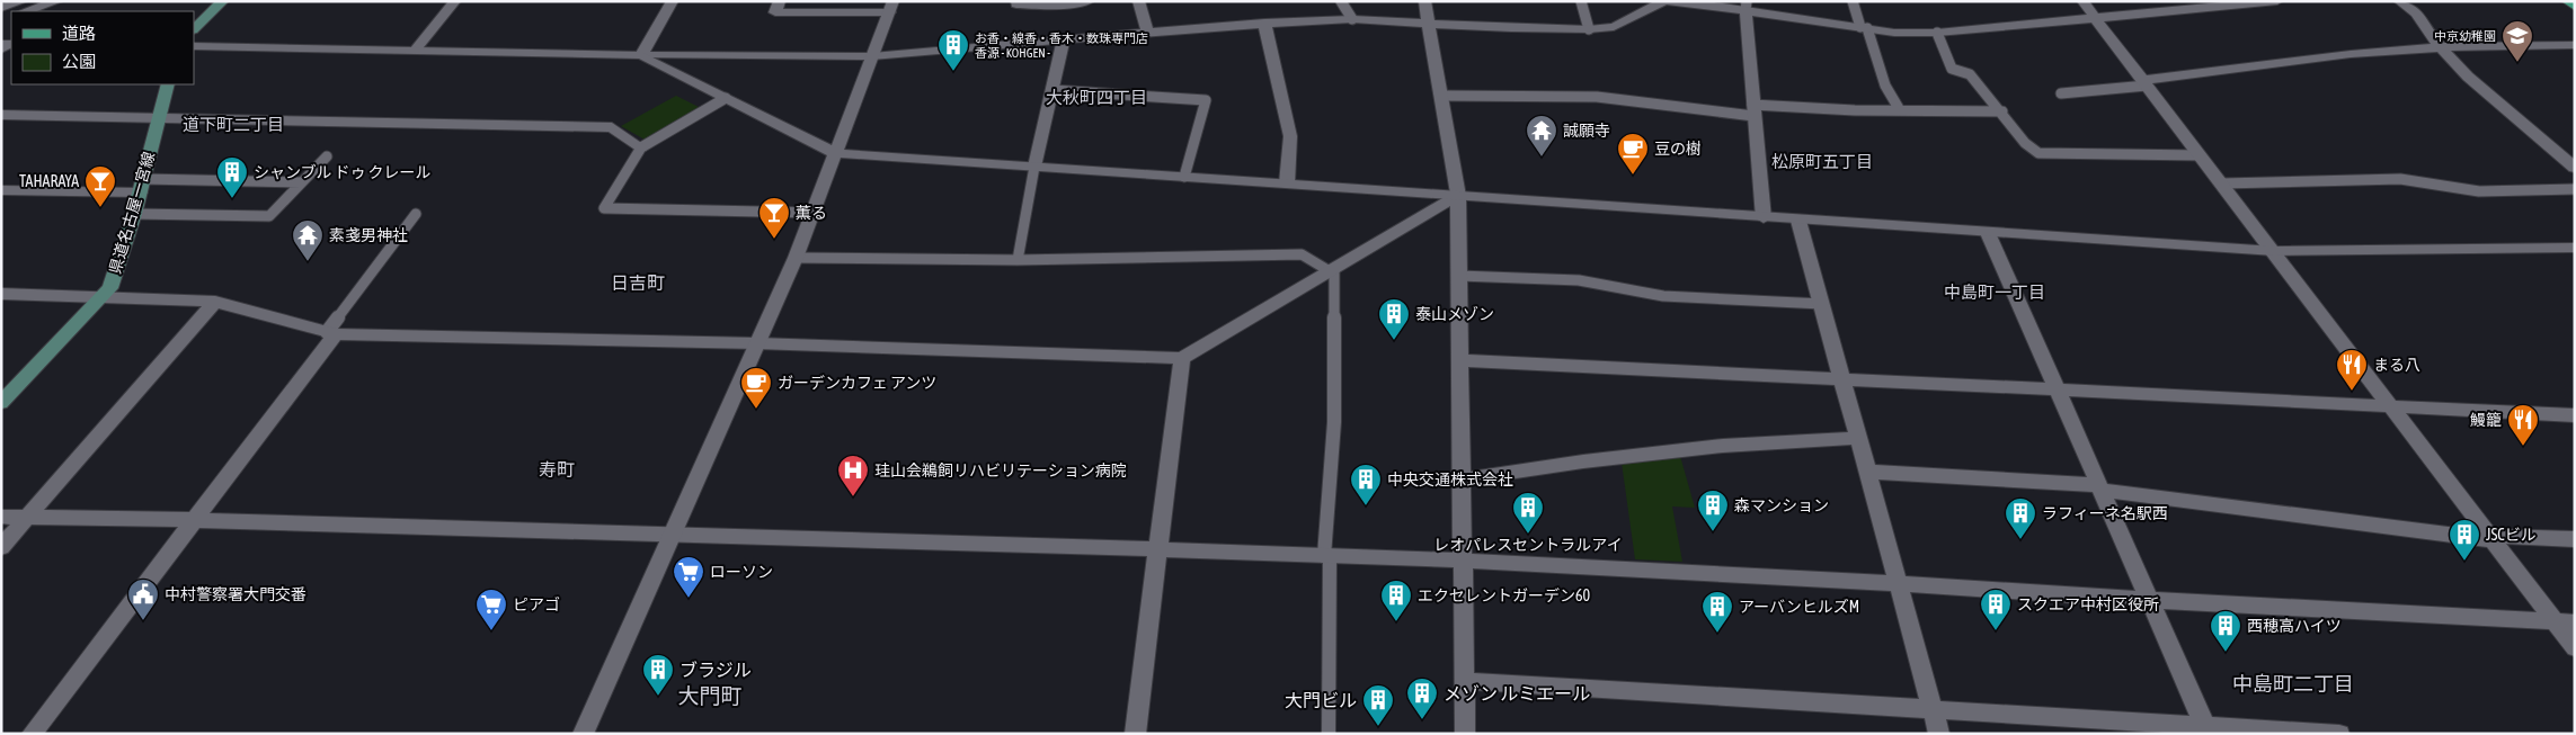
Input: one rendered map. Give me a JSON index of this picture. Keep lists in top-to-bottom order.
{
  "streets": {
    "main road": ["県道名古屋一宮線"]
  },
  "districts": [
    "大秋町四丁目",
    "道下町二丁目",
    "松原町五丁目",
    "日吉町",
    "中島町一丁目",
    "寿町",
    "中島町二丁目",
    "大門町"
  ],
  "places": {
    "school or university": ["中京幼稚園"],
    "building": [
      "お香・線香・香木・数珠専門店 香源 - KOHGEN -",
      "シャンブル ドゥ クレール",
      "泰山メゾン",
      "中央交通株式会社",
      "森マンション",
      "レオパレスセントラルアイ",
      "ラフィーネ名駅西",
      "JSCビル",
      "エクセレントガーデン60",
      "スクエア中村区役所",
      "アーバンヒルズM",
      "西穂高ハイツ",
      "ブラジル",
      "メゾン ルミエール",
      "大門ビル"
    ],
    "temple": ["誠願寺", "素戔男神社"],
    "cafe": ["豆の樹", "ガーデンカフェ アンツ"],
    "bar": ["TAHARAYA", "薫る"],
    "restaurant": ["まる八", "鰻籠"],
    "hospital": ["珪山会鵜飼リハビリテーション病院"],
    "supermarket": ["ローソン", "ピアゴ"],
    "public building": ["中村警察署大門交番"]
  },
  "legend": ["道路", "公園"]
}
